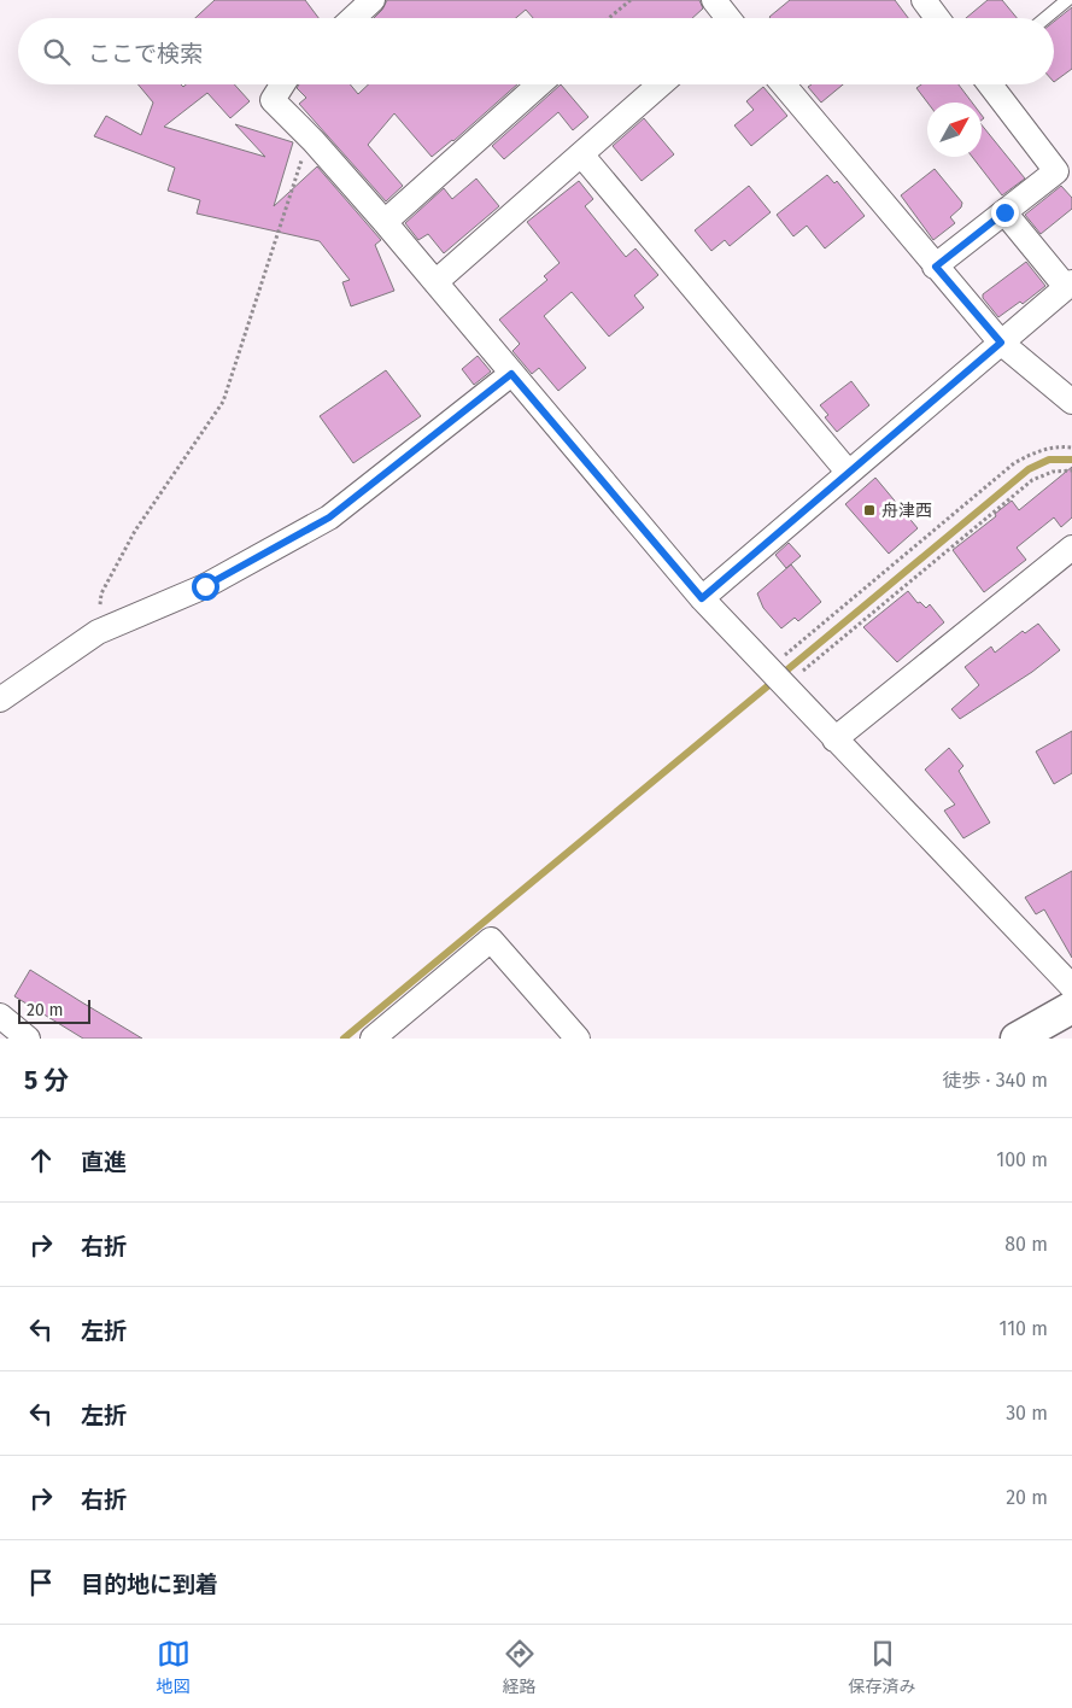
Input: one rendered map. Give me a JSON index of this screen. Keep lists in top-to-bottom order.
{
  "places": {
    "transit": ["舟津西"]
  },
  "scale_bar": "20 m",
  "north": "top right",
  "page": {
    "search": "ここで検索",
    "scale": "20 m",
    "heading": ["5 分", "徒歩 · 340 m"],
    "list": [
      ["直進", "100 m"],
      ["右折", "80 m"],
      ["左折", "110 m"],
      ["左折", "30 m"],
      ["右折", "20 m"],
      "目的地に到着"
    ],
    "nav": ["地図", "経路", "保存済み"]
  }
}
